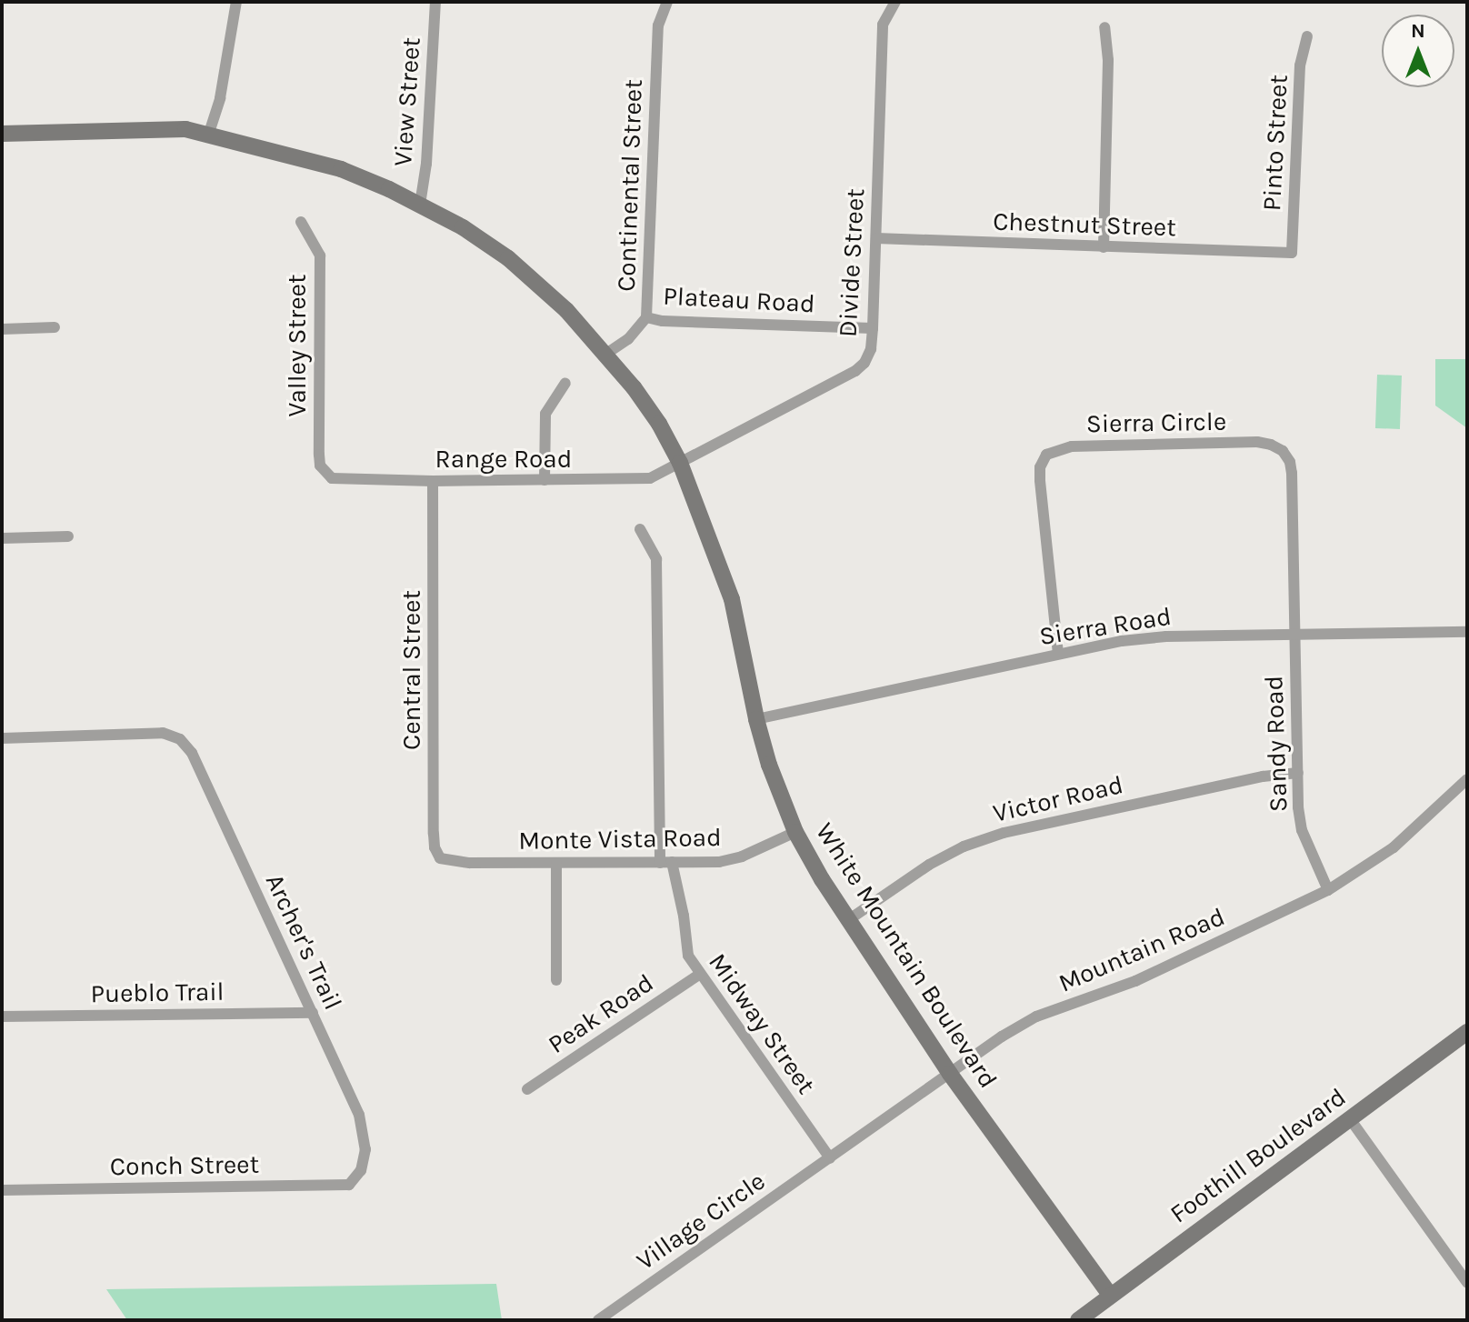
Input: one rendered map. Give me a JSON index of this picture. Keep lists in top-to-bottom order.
{
  "streets": {
    "street": [
      "View Street",
      "Pinto Street",
      "Continental Street",
      "Chestnut Street",
      "Divide Street",
      "Plateau Road",
      "Valley Street",
      "Sierra Circle",
      "Range Road",
      "Sierra Road",
      "Central Street",
      "Sandy Road",
      "Victor Road",
      "Monte Vista Road",
      "Archer's Trail",
      "Mountain Road",
      "White Mountain Boulevard",
      "Pueblo Trail",
      "Peak Road",
      "Midway Street",
      "Foothill Boulevard",
      "Conch Street",
      "Village Circle"
    ]
  },
  "crossings": [
    ["View Street", "White Mountain Boulevard"],
    ["Pinto Street", "Chestnut Street"],
    ["Continental Street", "Plateau Road"],
    ["Continental Street", "White Mountain Boulevard"],
    ["Chestnut Street", "Divide Street"],
    ["Divide Street", "Plateau Road"],
    ["Divide Street", "Range Road"],
    ["Divide Street", "White Mountain Boulevard"],
    ["Valley Street", "Range Road"],
    ["Sierra Circle", "Sierra Road"],
    ["Sierra Circle", "Sandy Road"],
    ["Range Road", "Central Street"],
    ["Range Road", "White Mountain Boulevard"],
    ["Sierra Road", "Sandy Road"],
    ["Sierra Road", "White Mountain Boulevard"],
    ["Central Street", "Monte Vista Road"],
    ["Sandy Road", "Victor Road"],
    ["Sandy Road", "Mountain Road"],
    ["Victor Road", "White Mountain Boulevard"],
    ["Monte Vista Road", "White Mountain Boulevard"],
    ["Monte Vista Road", "Midway Street"],
    ["Archer's Trail", "Pueblo Trail"],
    ["Archer's Trail", "Conch Street"],
    ["Mountain Road", "White Mountain Boulevard"],
    ["Mountain Road", "Midway Street"],
    ["Mountain Road", "Village Circle"],
    ["White Mountain Boulevard", "Foothill Boulevard"],
    ["Peak Road", "Midway Street"],
    ["Midway Street", "Village Circle"]
  ],
  "north": "top"
}
